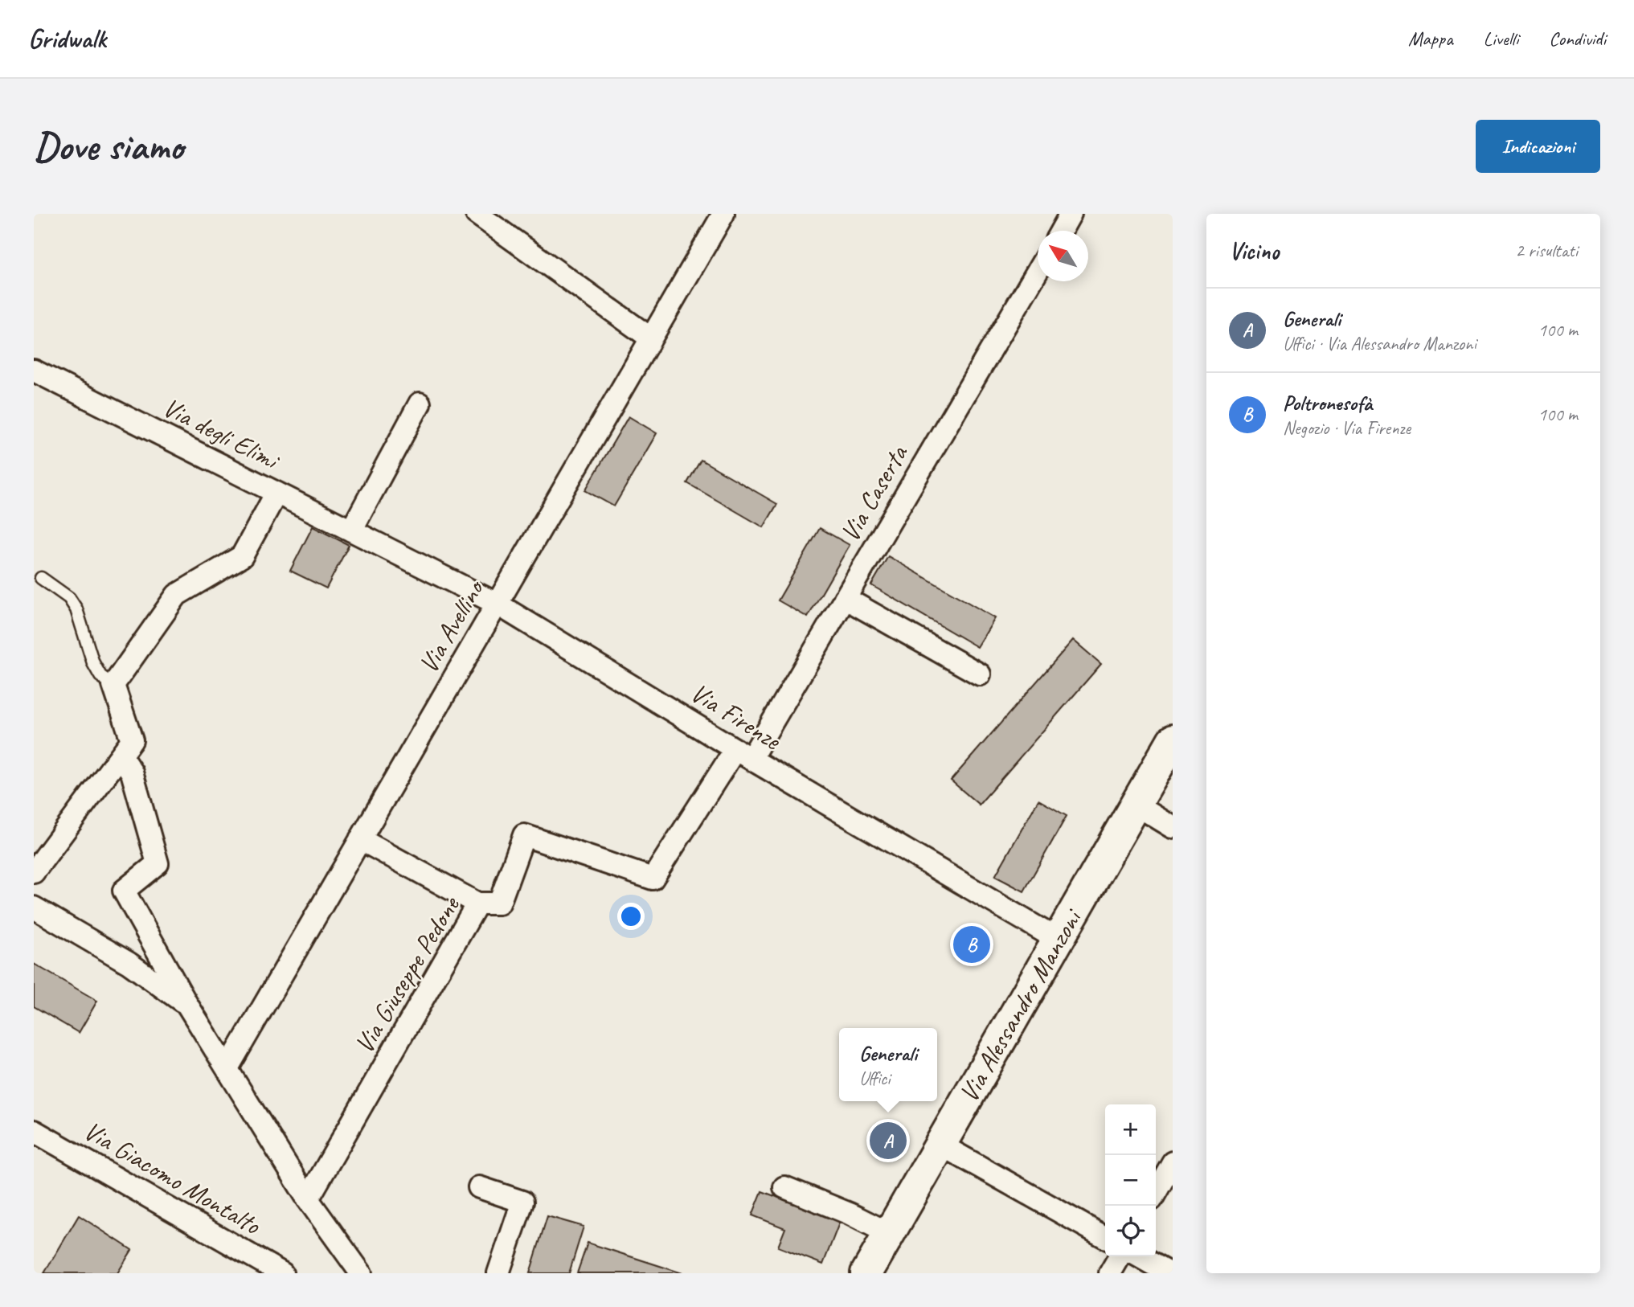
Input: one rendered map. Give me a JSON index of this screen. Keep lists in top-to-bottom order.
{
  "streets": {
    "main road": ["Via Alessandro Manzoni"],
    "street": [
      "Via degli Elimi",
      "Via Caserta",
      "Via Avellino",
      "Via Firenze",
      "Via Giuseppe Pedone",
      "Via Giacomo Montalto"
    ]
  },
  "crossings": [
    ["Via degli Elimi", "Via Firenze"],
    ["Via Caserta", "Via Firenze"],
    ["Via Caserta", "Via Giuseppe Pedone"],
    ["Via Avellino", "Via Firenze"],
    ["Via Firenze", "Via Giuseppe Pedone"],
    ["Via Firenze", "Via Alessandro Manzoni"]
  ],
  "north": "top left",
  "page": {
    "header": "Gridwalk",
    "nav": ["Mappa", "Livelli", "Condividi"],
    "buttons": "Indicazioni",
    "title": "Dove siamo",
    "heading": ["Vicino", "2 risultati"],
    "list": [
      {
        "mark": "A",
        "name": "Generali",
        "note": "Uffici · Via Alessandro Manzoni",
        "value": "100 m"
      },
      {
        "mark": "B",
        "name": "Poltronesofà",
        "note": "Negozio · Via Firenze",
        "value": "100 m"
      }
    ],
    "pins": ["B", "A"],
    "popup": ["Generali", "Uffici"],
    "map_buttons": ["+", "−"]
  }
}
